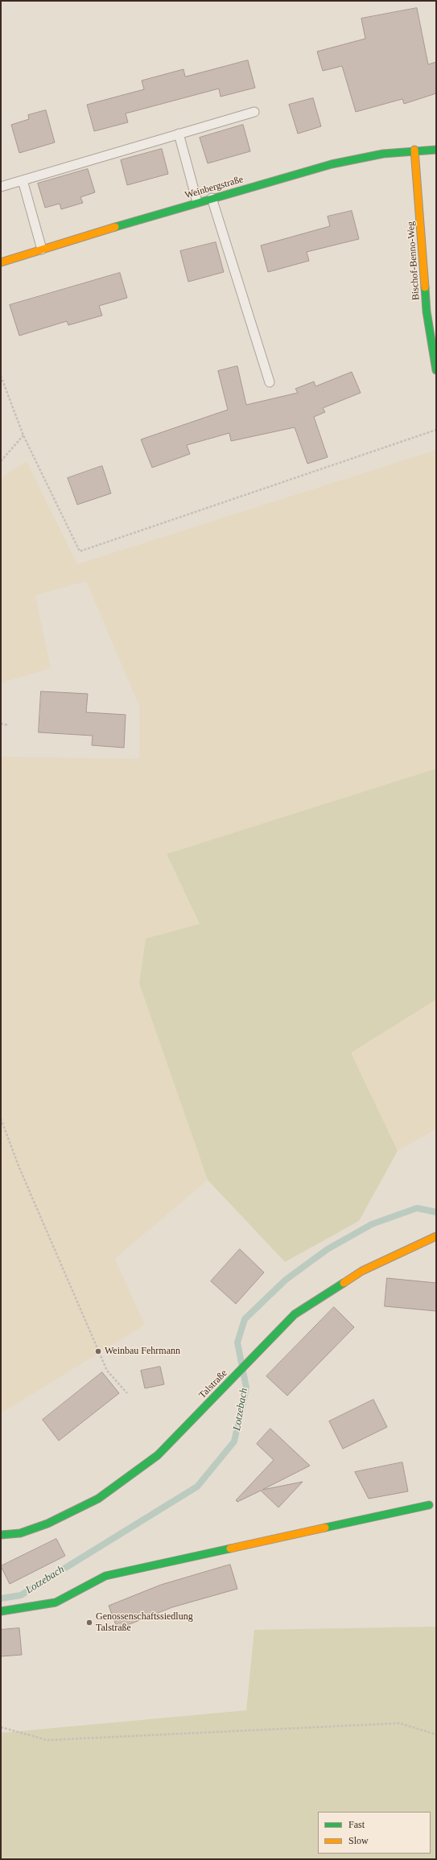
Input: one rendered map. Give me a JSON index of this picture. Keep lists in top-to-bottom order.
{
  "streets": {
    "street": ["Weinbergstraße", "Bischof-Benno-Weg", "Talstraße"]
  },
  "crossings": [
    ["Weinbergstraße", "Bischof-Benno-Weg"]
  ],
  "water": ["Lotzebach"],
  "places": ["Weinbau Fehrmann", "Genossenschaftssiedlung Talstraße"],
  "legend": ["Fast", "Slow"]
}
